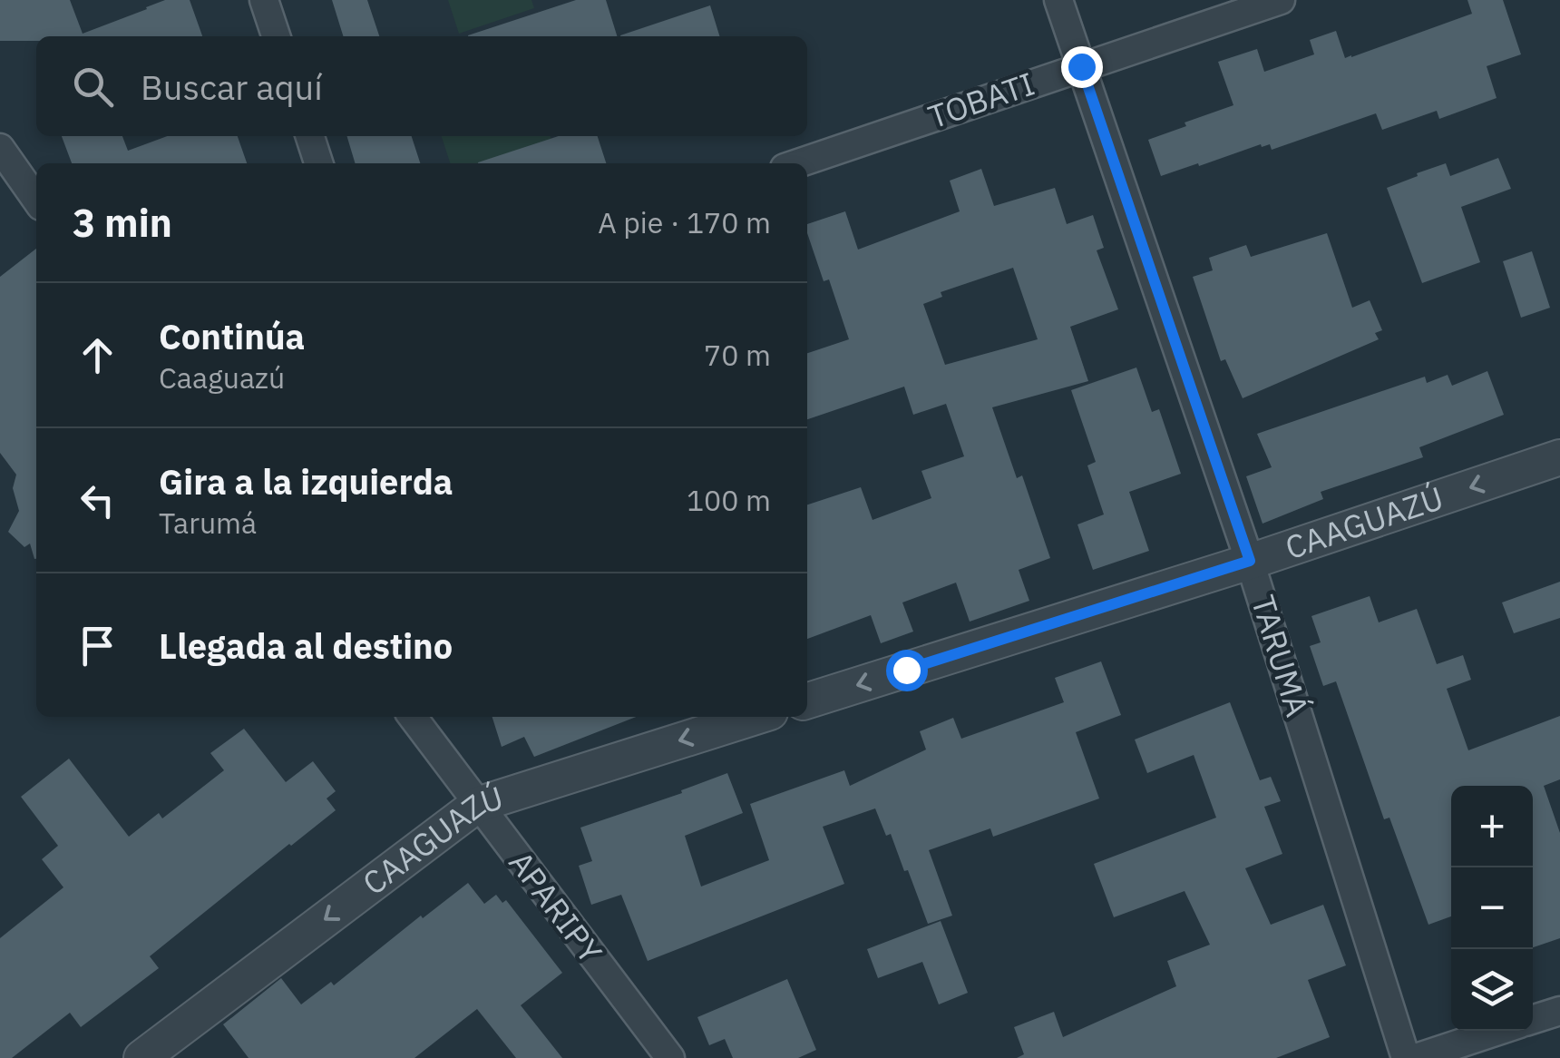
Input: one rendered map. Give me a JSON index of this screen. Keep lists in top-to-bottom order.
{
  "streets": {
    "street": [
      "TOBATI",
      "CAAGUAZÚ",
      "TARUMÁ",
      "APARIPY"
    ]
  },
  "crossings": [
    ["TOBATI", "TARUMÁ"],
    ["CAAGUAZÚ", "TARUMÁ"],
    ["CAAGUAZÚ", "APARIPY"]
  ],
  "one_way": ["CAAGUAZÚ"],
  "page": {
    "search": "Buscar aquí",
    "heading": ["3 min", "A pie · 170 m"],
    "list": [
      ["Continúa", "Caaguazú", "70 m"],
      ["Gira a la izquierda", "Tarumá", "100 m"],
      "Llegada al destino"
    ],
    "map_buttons": ["+", "−"]
  }
}
